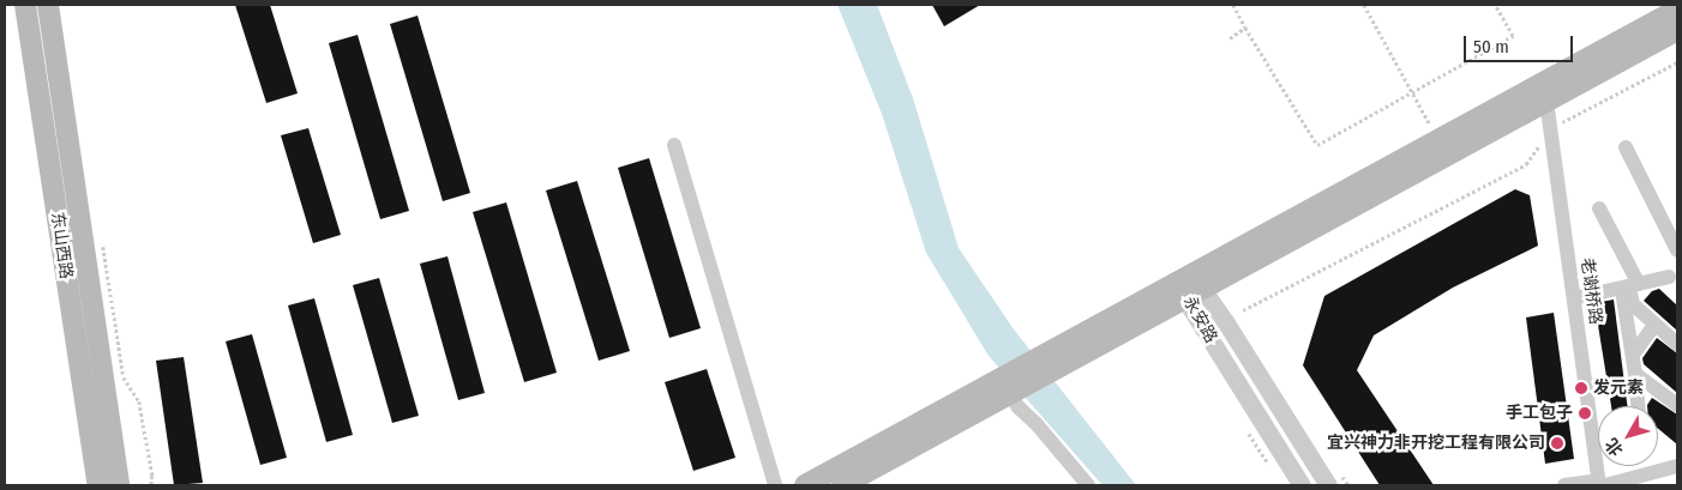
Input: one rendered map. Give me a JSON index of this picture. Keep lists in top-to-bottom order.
{
  "streets": {
    "main road": ["东山西路"],
    "street": ["老谢桥路", "永安路"]
  },
  "places": ["发元素", "手工包子", "宜兴神力非开挖工程有限公司"],
  "scale_bar": "50 m",
  "north": "bottom left"
}
